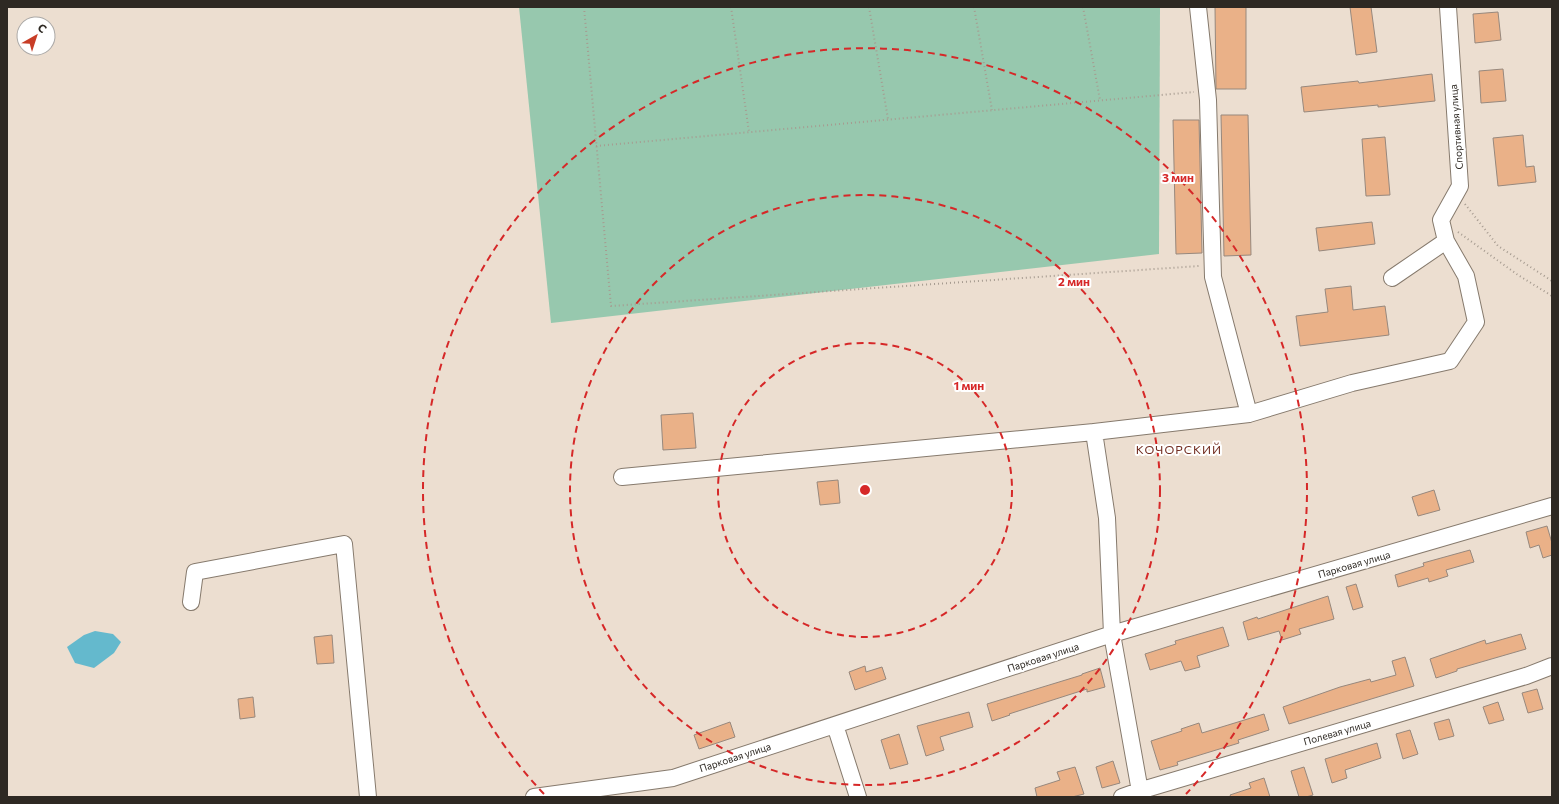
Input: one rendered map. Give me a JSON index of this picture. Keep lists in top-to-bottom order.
{
  "streets": {
    "street": ["Спортивная улица", "Парковая улица", "Полевая улица"]
  },
  "districts": ["КОЧОРСКИЙ"],
  "north": "top right",
  "rings": ["3 мин", "2 мин", "1 мин"]
}
